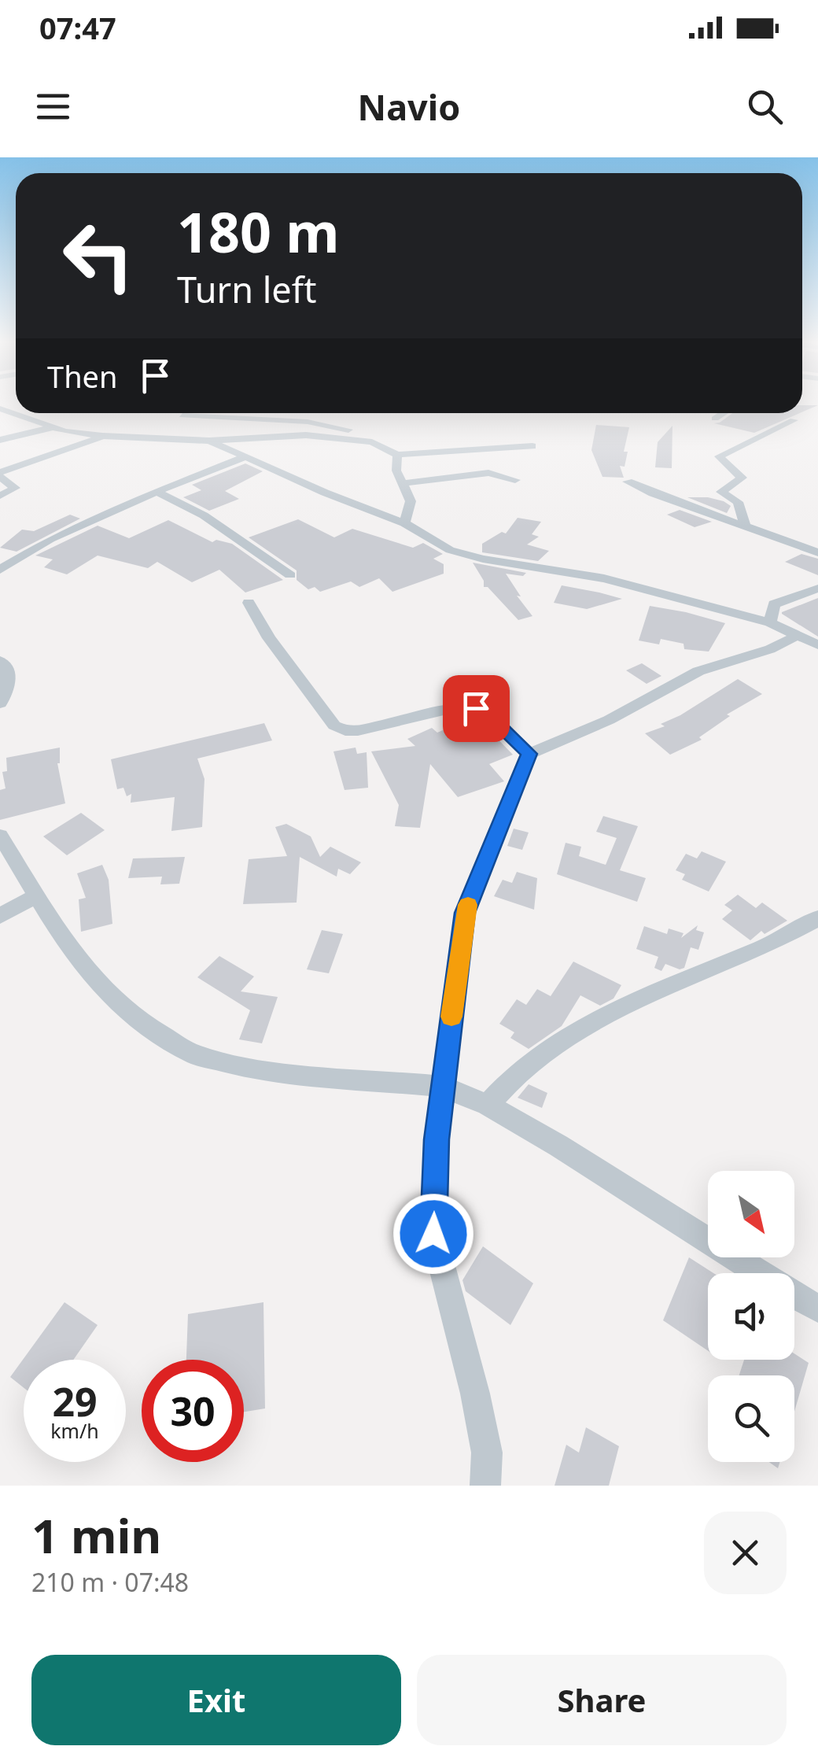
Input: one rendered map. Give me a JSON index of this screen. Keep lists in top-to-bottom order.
{
  "north": "bottom right",
  "page": {
    "status": "07:47",
    "header": "Navio",
    "turn": ["180 m", "Turn left"],
    "then": "Then",
    "speed": "29 km/h",
    "limit": "30",
    "heading": ["1 min", "210 m · 07:48"],
    "buttons": ["Exit", "Share"]
  }
}
